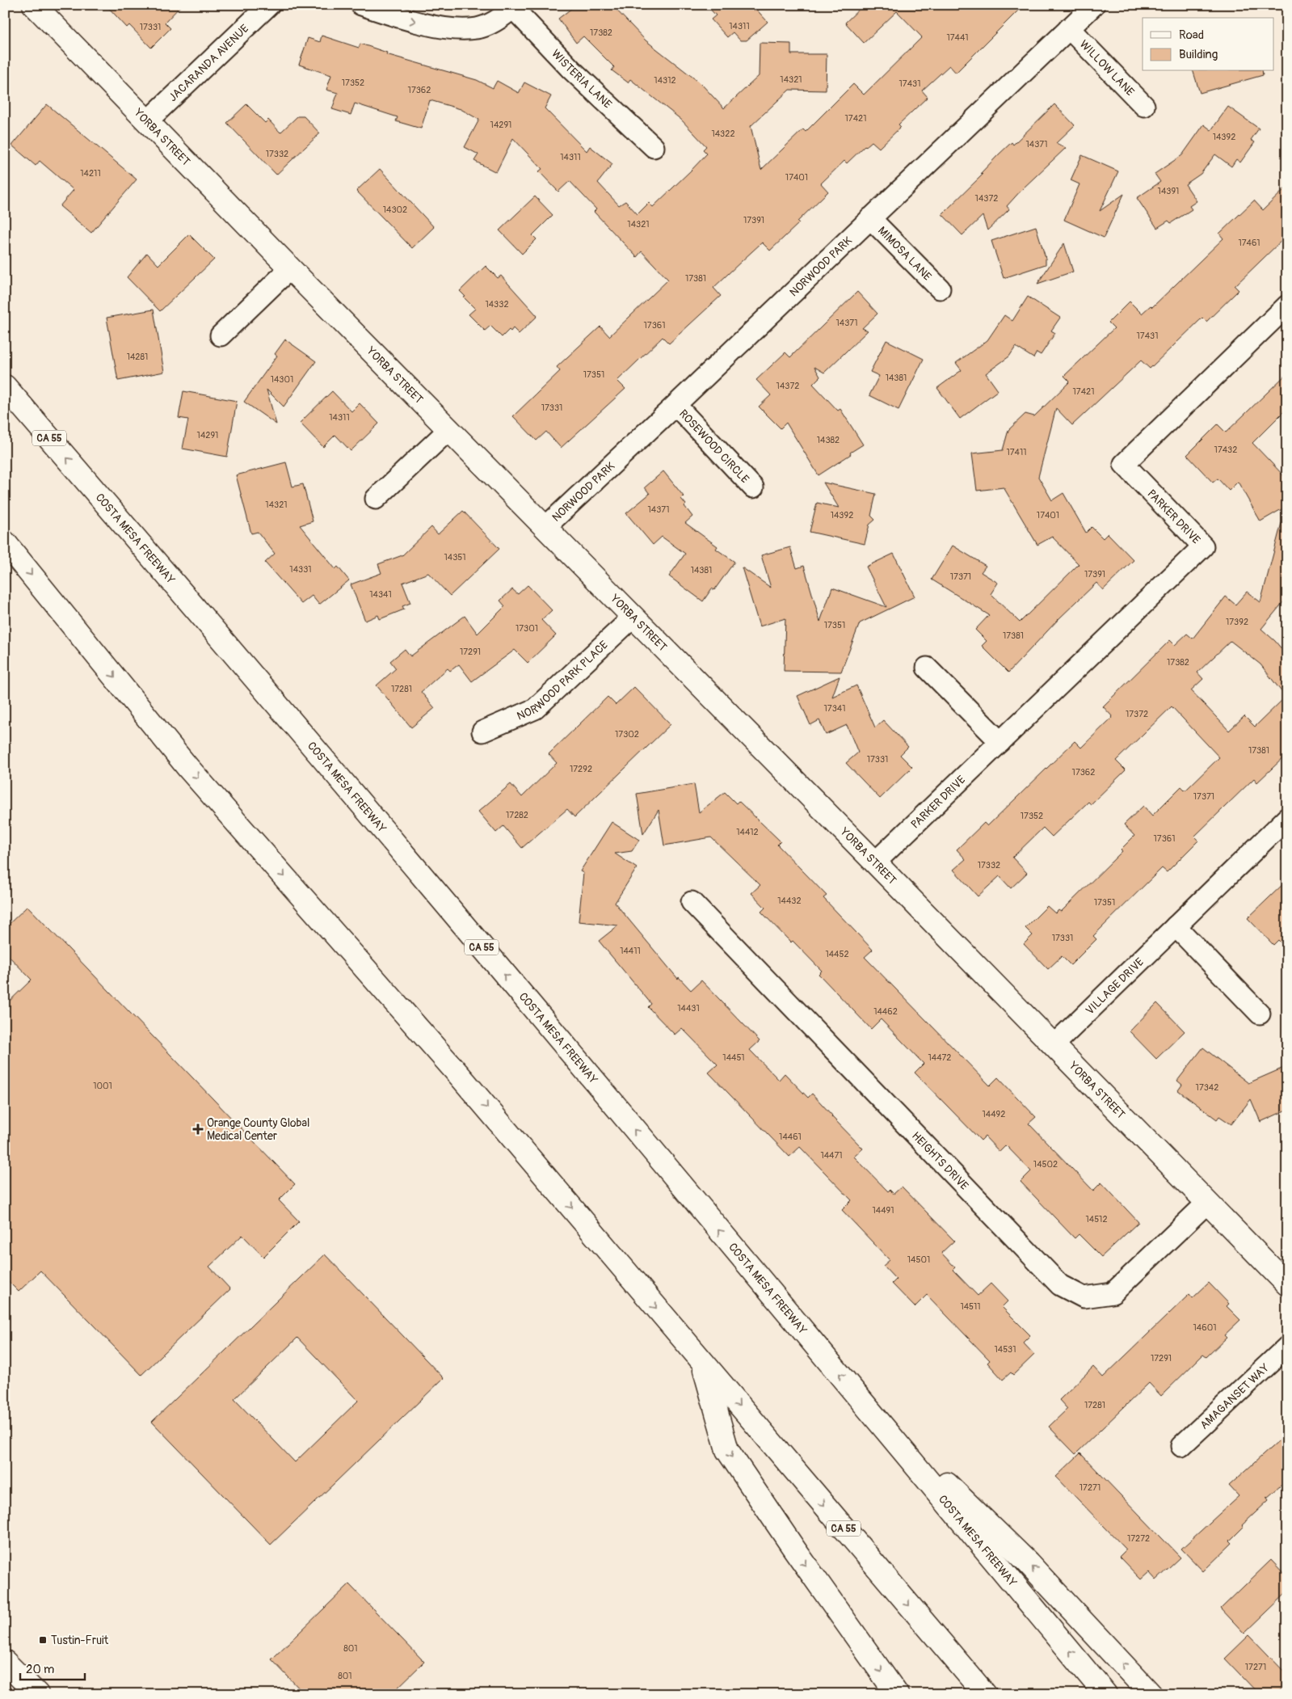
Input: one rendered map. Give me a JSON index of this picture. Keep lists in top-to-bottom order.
{
  "streets": {
    "main road": ["YORBA STREET", "CA 55", "COSTA MESA FREEWAY"],
    "street": [
      "JACARANDA AVENUE",
      "WILLOW LANE",
      "WISTERIA LANE",
      "MIMOSA LANE",
      "NORWOOD PARK",
      "ROSEWOOD CIRCLE",
      "PARKER DRIVE",
      "NORWOOD PARK PLACE",
      "VILLAGE DRIVE",
      "HEIGHTS DRIVE",
      "AMAGANSET WAY"
    ]
  },
  "crossings": [
    ["JACARANDA AVENUE", "YORBA STREET"],
    ["WILLOW LANE", "NORWOOD PARK"],
    ["YORBA STREET", "NORWOOD PARK"],
    ["YORBA STREET", "PARKER DRIVE"],
    ["YORBA STREET", "NORWOOD PARK PLACE"],
    ["YORBA STREET", "VILLAGE DRIVE"],
    ["YORBA STREET", "HEIGHTS DRIVE"],
    ["MIMOSA LANE", "NORWOOD PARK"],
    ["NORWOOD PARK", "ROSEWOOD CIRCLE"]
  ],
  "places": {
    "health": ["Orange County Global Medical Center"],
    "transit": ["Tustin-Fruit"]
  },
  "house_numbers": [
    "14311",
    "17331",
    "17382",
    "17441",
    "14321",
    "14312",
    "17352",
    "17431",
    "17362",
    "17421",
    "14291",
    "14322",
    "14392",
    "14371",
    "17332",
    "14311",
    "14211",
    "17401",
    "14391",
    "14372",
    "14302",
    "17391",
    "14321",
    "17461",
    "17381",
    "14332",
    "14371",
    "17361",
    "17431",
    "14281",
    "17351",
    "14381",
    "14301",
    "14372",
    "17421",
    "17331",
    "14311",
    "14291",
    "14382",
    "17432",
    "17411",
    "14321",
    "14371",
    "14392",
    "17401",
    "14351",
    "14331",
    "14381",
    "17391",
    "17371",
    "14341",
    "17392",
    "17351",
    "17301",
    "17381",
    "17291",
    "17382",
    "17281",
    "17341",
    "17372",
    "17302",
    "17381",
    "17331",
    "17292",
    "17362",
    "17371",
    "17282",
    "17352",
    "14412",
    "17361",
    "17332",
    "14432",
    "17351",
    "17331",
    "14411",
    "14452",
    "14431",
    "14462",
    "14451",
    "14472",
    "1001",
    "17342",
    "14492",
    "14461",
    "14471",
    "14502",
    "14491",
    "14512",
    "14501",
    "14511",
    "14601",
    "14531",
    "17291",
    "17281",
    "17271",
    "17272",
    "801",
    "17271",
    "801"
  ],
  "legend": ["Road", "Building"],
  "scale_bar": "20 m"
}
